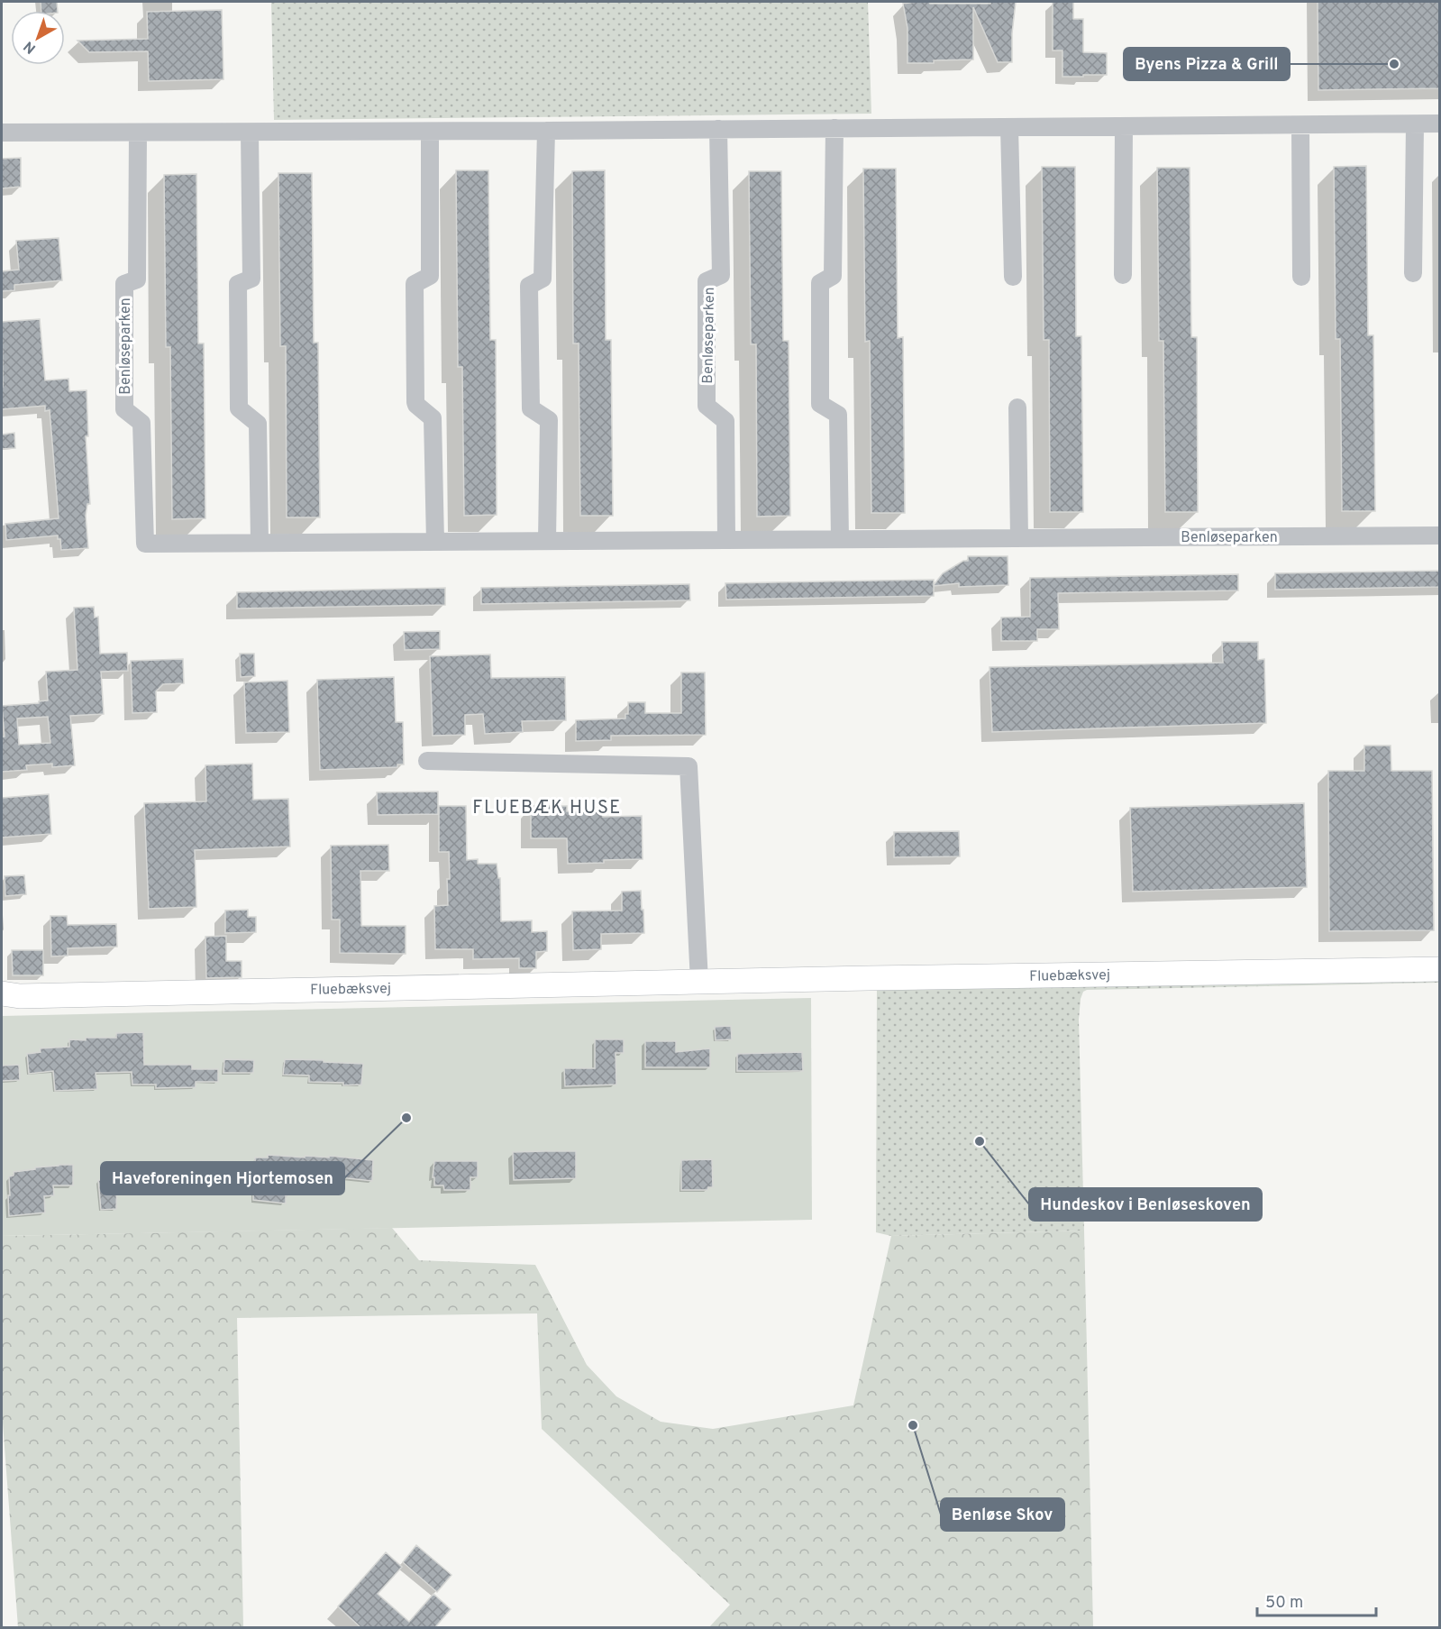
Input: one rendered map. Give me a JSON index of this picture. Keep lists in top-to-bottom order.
{
  "streets": {
    "street": ["Benløseparken", "Fluebæksvej"]
  },
  "districts": ["FLUEBÆK HUSE"],
  "places": [
    "Byens Pizza & Grill",
    "Haveforeningen Hjortemosen",
    "Hundeskov i Benløseskoven",
    "Benløse Skov"
  ],
  "scale_bar": "50 m",
  "north": "bottom left"
}
